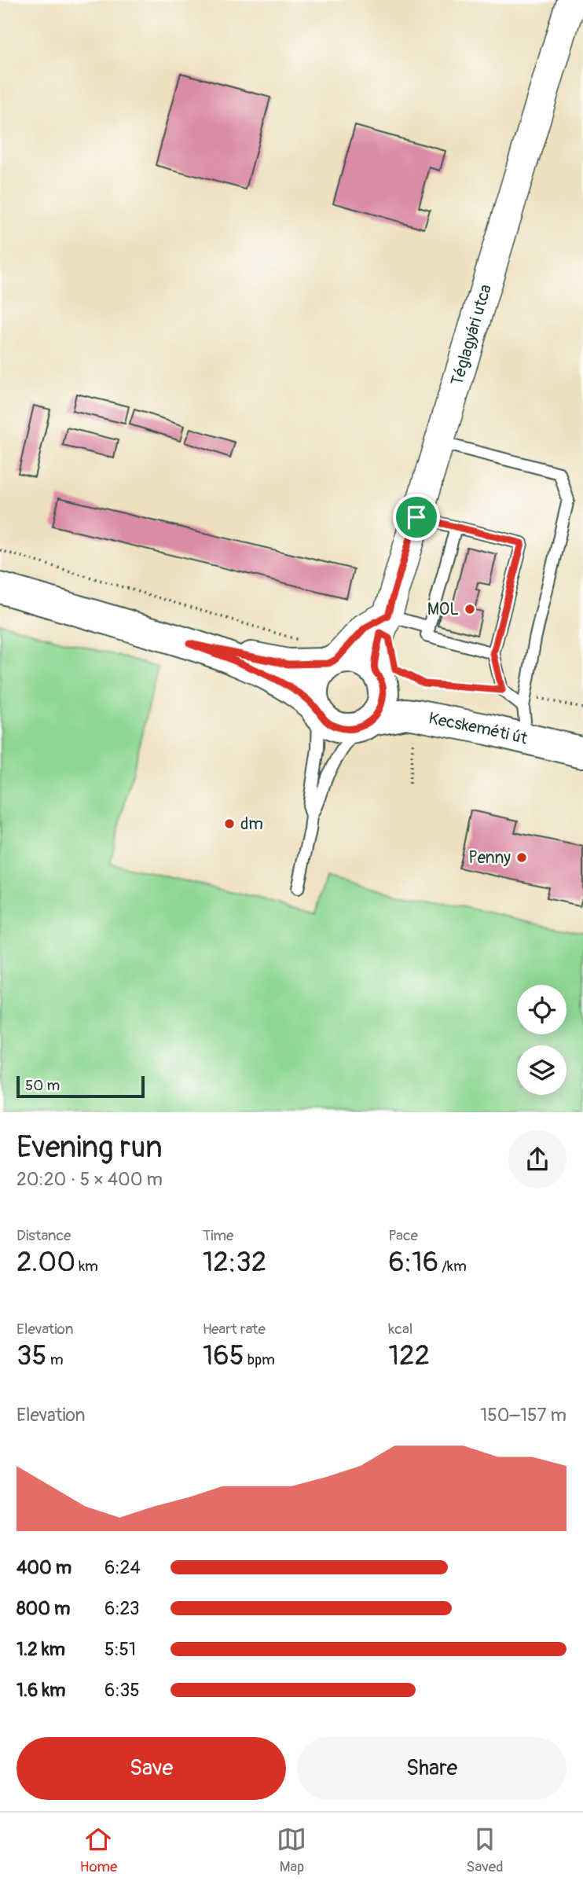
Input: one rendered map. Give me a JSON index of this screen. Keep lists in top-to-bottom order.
{
  "streets": {
    "main road": ["Kecskeméti út"],
    "street": ["Téglagyári utca"]
  },
  "crossings": [
    ["Téglagyári utca", "Kecskeméti út"]
  ],
  "places": ["MOL", "dm", "Penny"],
  "scale_bar": "50 m",
  "page": {
    "scale": "50 m",
    "heading": ["Evening run", "20:20 · 5 × 400 m"],
    "stats": [
      ["Distance", "2.00 km"],
      ["Time", "12:32"],
      ["Pace", "6:16 /km"],
      ["Elevation", "35 m"],
      ["Heart rate", "165 bpm"],
      ["kcal", "122"]
    ],
    "chart": ["Elevation", "150–157 m"],
    "list": [
      {
        "name": "400 m",
        "note": "6:24"
      },
      {
        "name": "800 m",
        "note": "6:23"
      },
      {
        "name": "1.2 km",
        "note": "5:51"
      },
      {
        "name": "1.6 km",
        "note": "6:35"
      }
    ],
    "buttons": ["Save", "Share"],
    "tabs": ["Home", "Map", "Saved"]
  }
}
